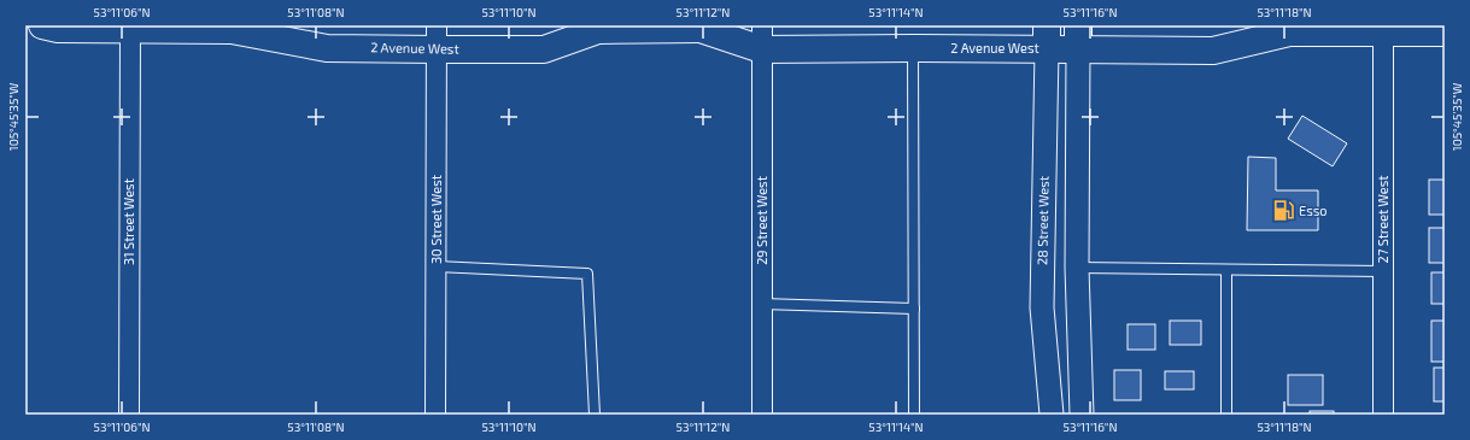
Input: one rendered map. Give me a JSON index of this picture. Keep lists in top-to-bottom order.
{
  "streets": {
    "highway": ["2 Avenue West"],
    "street": [
      "30 Street West",
      "27 Street West",
      "29 Street West",
      "28 Street West",
      "31 Street West"
    ]
  },
  "crossings": [
    ["2 Avenue West", "30 Street West"],
    ["2 Avenue West", "27 Street West"],
    ["2 Avenue West", "29 Street West"],
    ["2 Avenue West", "28 Street West"],
    ["2 Avenue West", "31 Street West"]
  ],
  "places": {
    "fuel station": ["Esso"]
  },
  "coordinates": [
    "53°11'06\"N",
    "53°11'08\"N",
    "53°11'10\"N",
    "53°11'12\"N",
    "53°11'14\"N",
    "53°11'16\"N",
    "53°11'18\"N",
    "105°45'35\"W"
  ]
}
